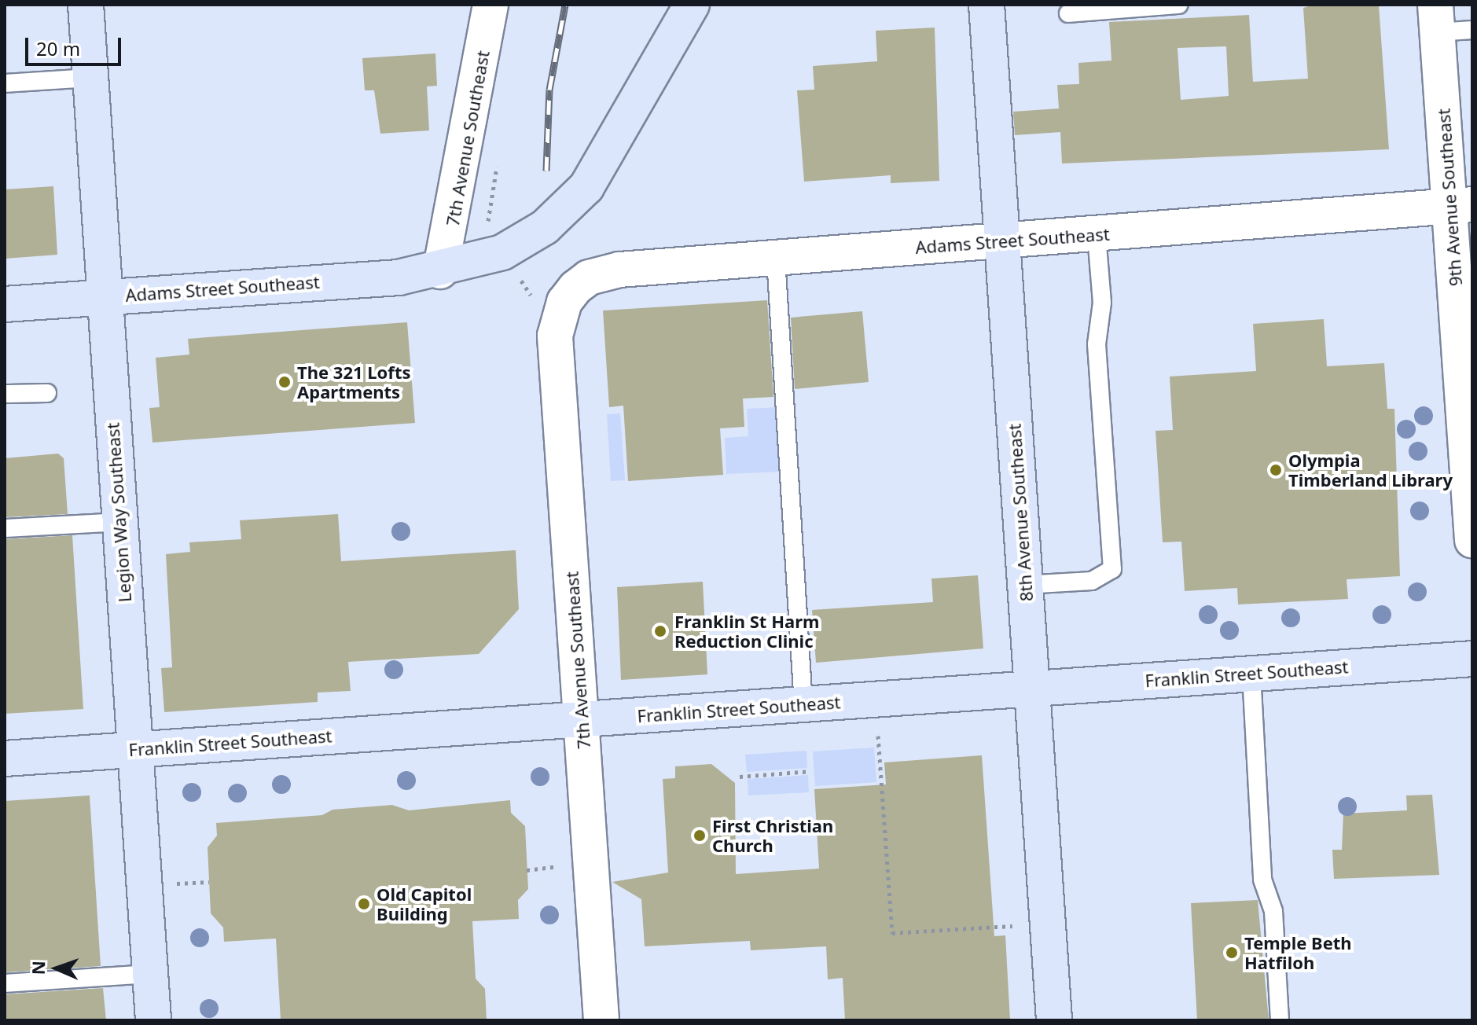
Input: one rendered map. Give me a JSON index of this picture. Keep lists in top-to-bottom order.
{
  "streets": {
    "street": [
      "7th Avenue Southeast",
      "9th Avenue Southeast",
      "Adams Street Southeast",
      "Legion Way Southeast",
      "8th Avenue Southeast",
      "Franklin Street Southeast"
    ]
  },
  "crossings": [
    ["7th Avenue Southeast", "Adams Street Southeast"],
    ["7th Avenue Southeast", "Franklin Street Southeast"],
    ["9th Avenue Southeast", "Adams Street Southeast"],
    ["Adams Street Southeast", "Legion Way Southeast"],
    ["Adams Street Southeast", "8th Avenue Southeast"],
    ["Legion Way Southeast", "Franklin Street Southeast"],
    ["8th Avenue Southeast", "Franklin Street Southeast"]
  ],
  "places": [
    "The 321 Lofts Apartments",
    "Olympia Timberland Library",
    "Franklin St Harm Reduction Clinic",
    "First Christian Church",
    "Old Capitol Building",
    "Temple Beth Hatfiloh"
  ],
  "scale_bar": "20 m",
  "north": "left"
}
